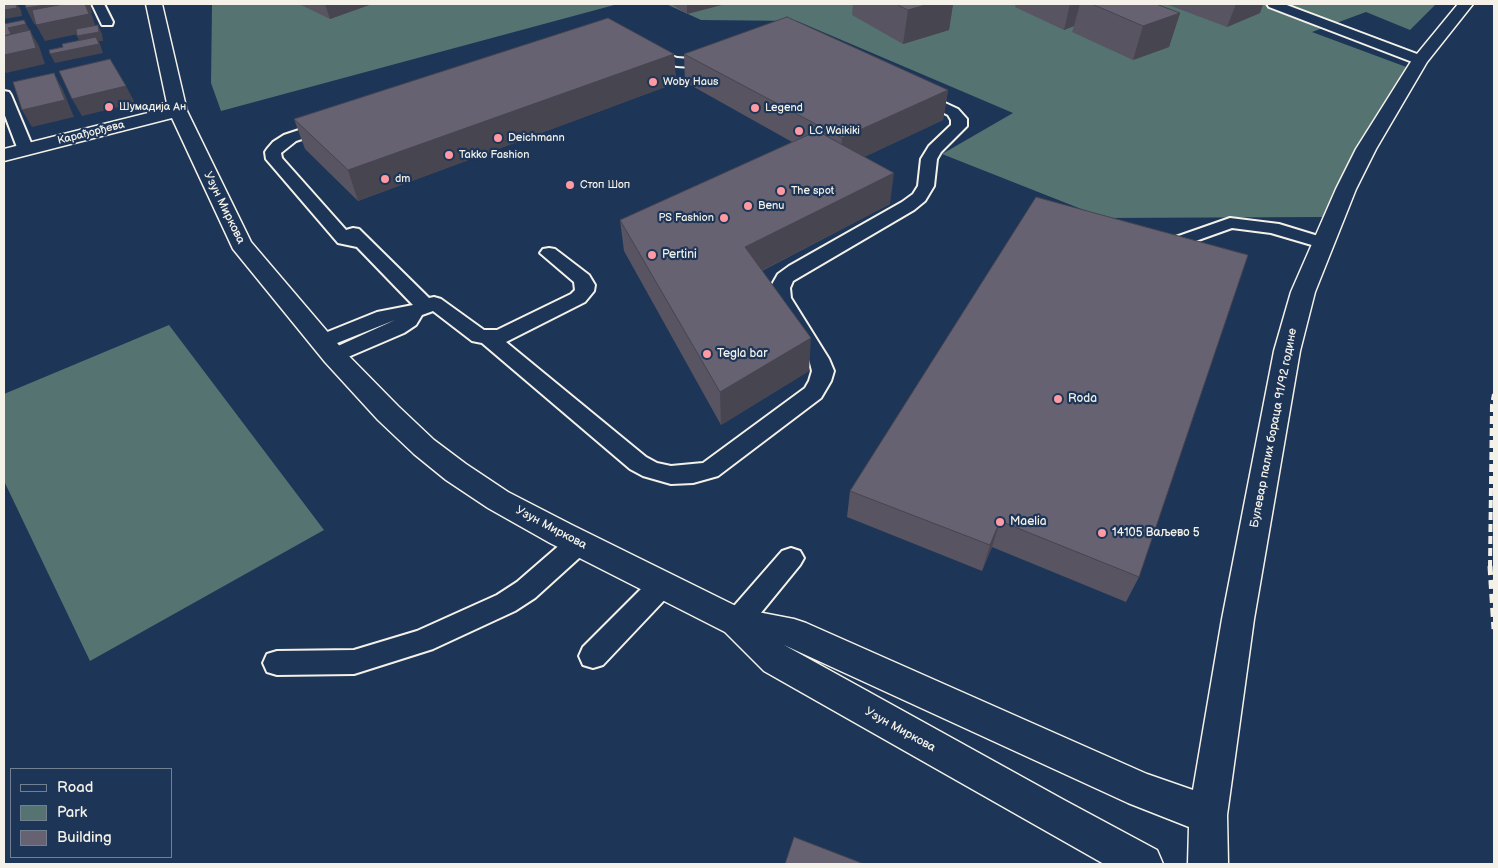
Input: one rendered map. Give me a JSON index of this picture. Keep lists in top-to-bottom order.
{
  "streets": {
    "street": ["Карађорђева", "Узун Миркова", "Булевар палих бораца 91/92 године"]
  },
  "crossings": [
    ["Карађорђева", "Узун Миркова"]
  ],
  "places": [
    "Woby Haus",
    "Шумадија Ан",
    "Legend",
    "LC Waikiki",
    "Deichmann",
    "Takko Fashion",
    "dm",
    "Стоп Шоп",
    "The spot",
    "Benu",
    "PS Fashion",
    "Pertini",
    "Tegla bar",
    "Roda",
    "Maelia",
    "14105 Ваљево 5"
  ],
  "legend": ["Road", "Park", "Building"]
}
